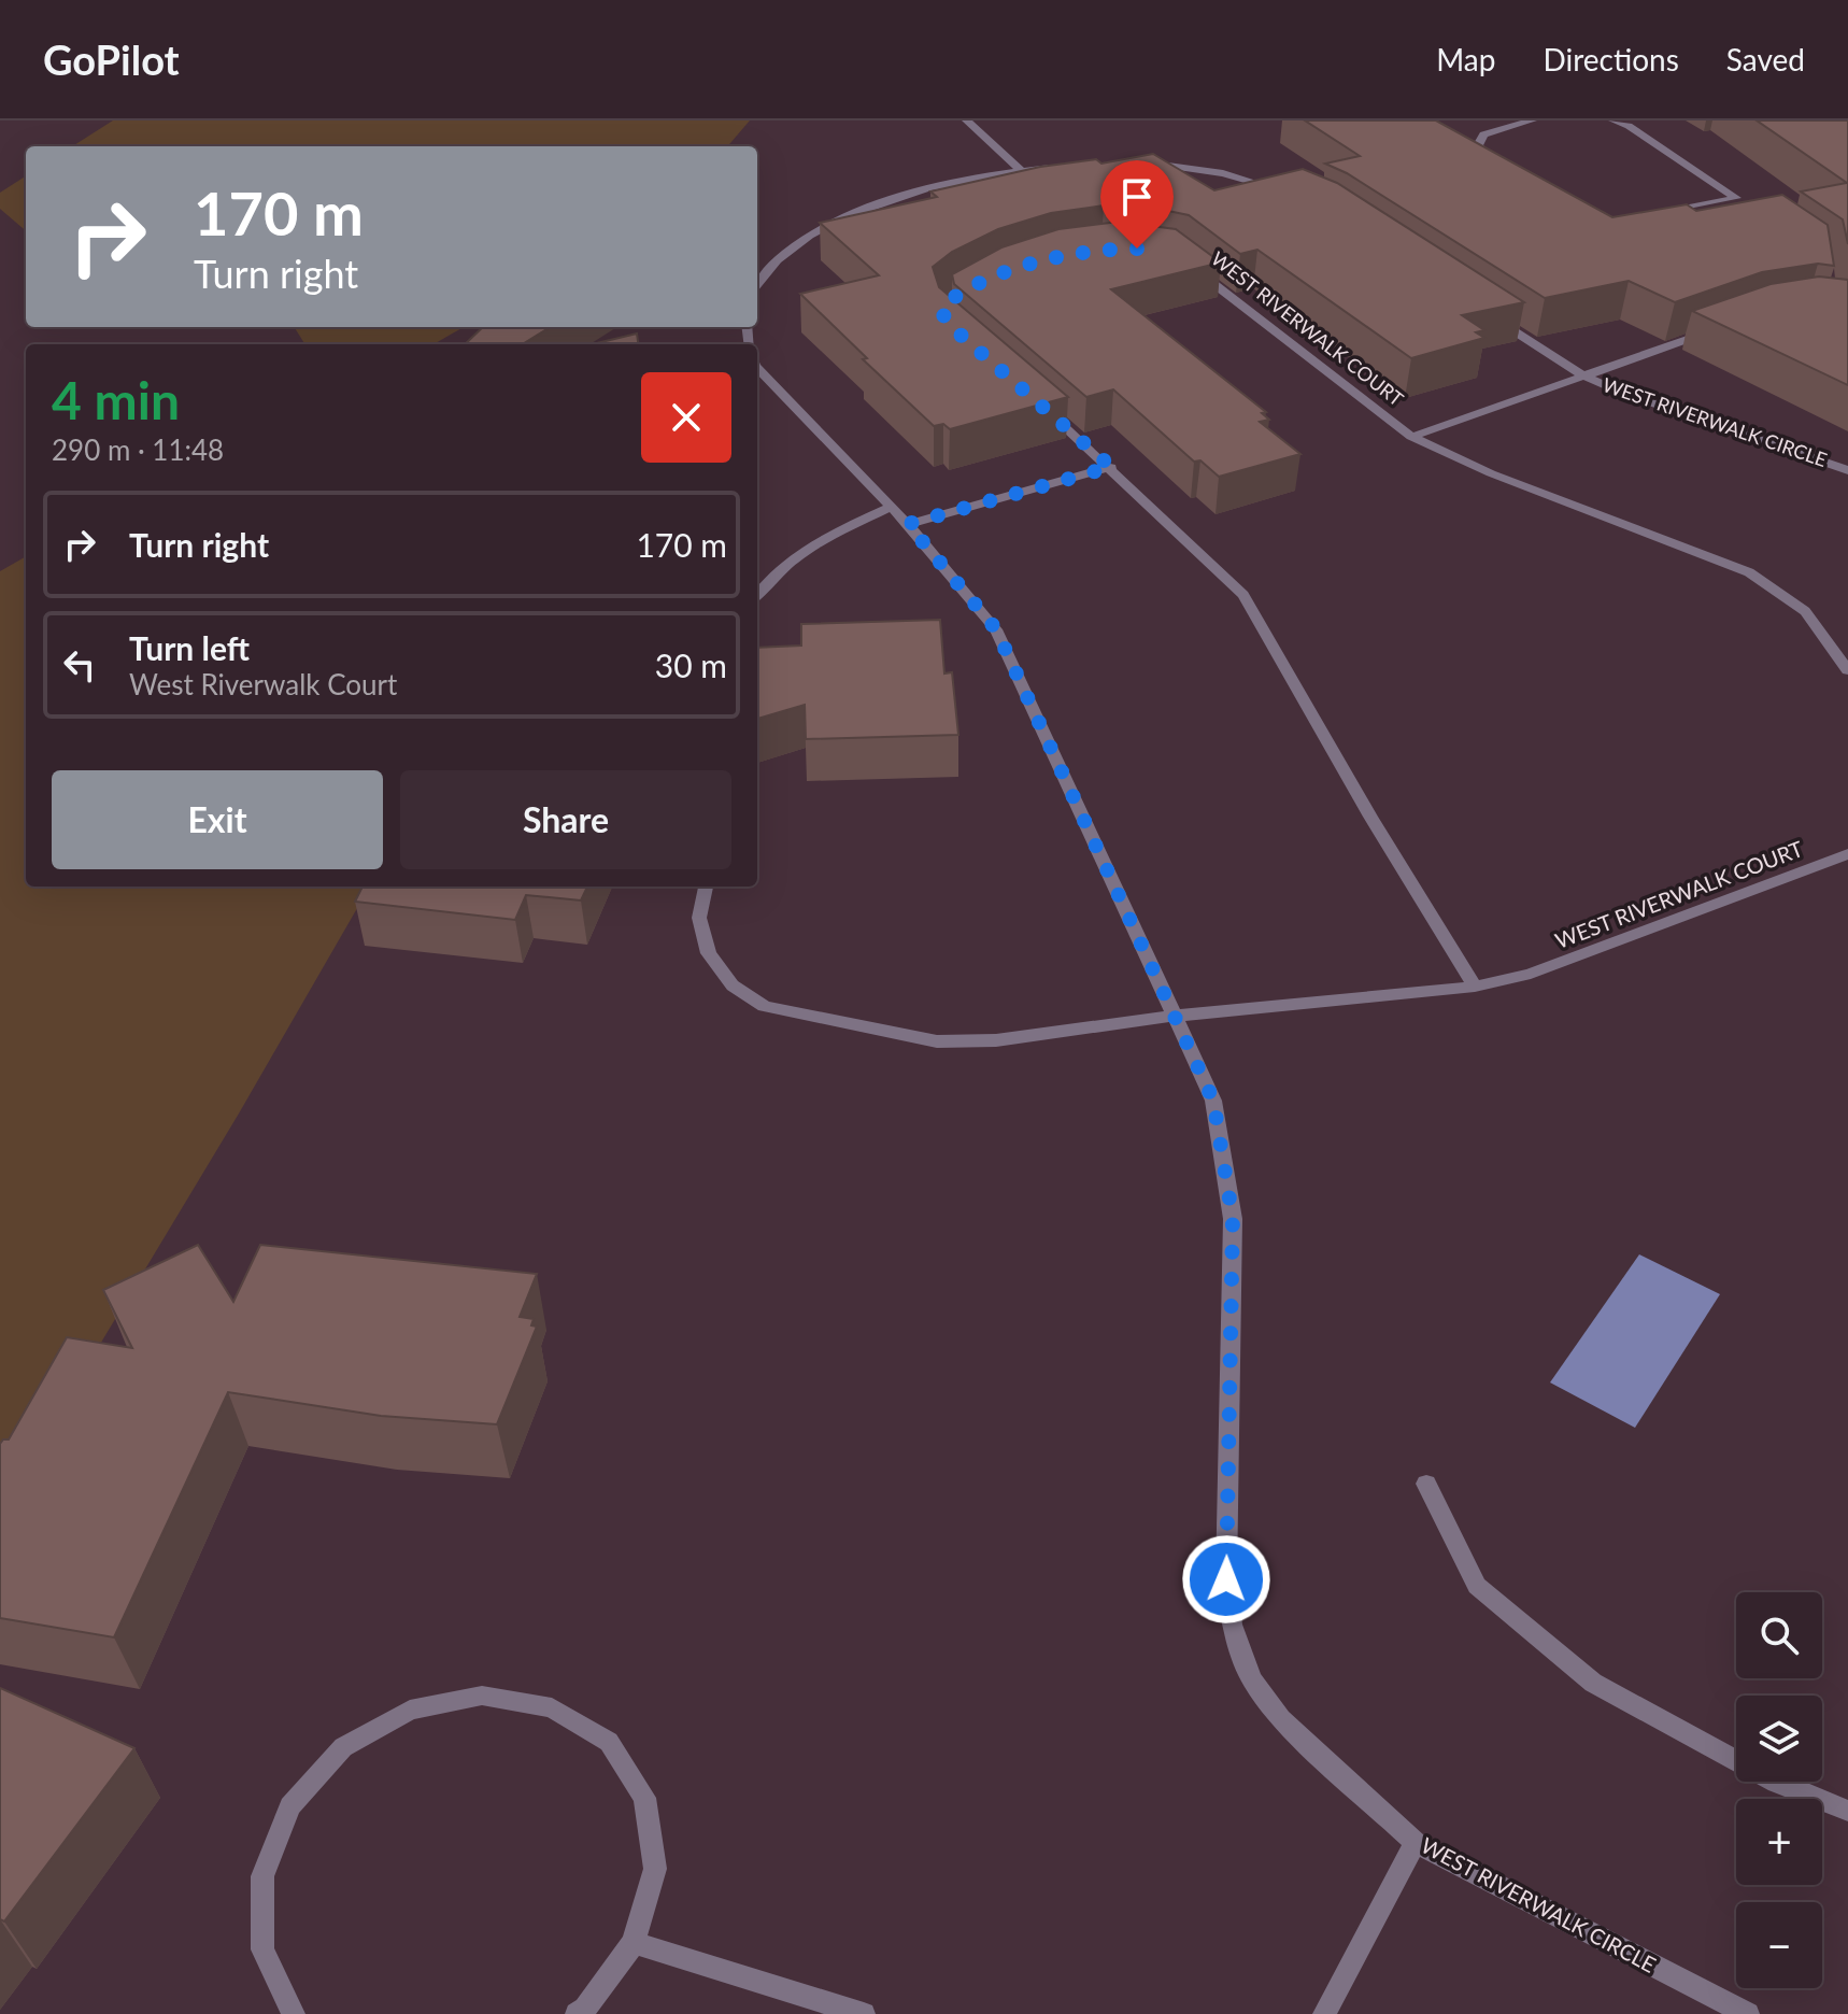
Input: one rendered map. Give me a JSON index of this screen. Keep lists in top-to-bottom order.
{
  "streets": {
    "street": ["WEST RIVERWALK COURT", "WEST RIVERWALK CIRCLE"]
  },
  "crossings": [
    ["WEST RIVERWALK COURT", "WEST RIVERWALK CIRCLE"]
  ],
  "page": {
    "header": "GoPilot",
    "nav": ["Map", "Directions", "Saved"],
    "turn": ["170 m", "Turn right"],
    "heading": ["4 min", "290 m · 11:48"],
    "list": [
      {
        "name": "Turn right",
        "value": "170 m"
      },
      {
        "name": "Turn left",
        "note": "West Riverwalk Court",
        "value": "30 m"
      }
    ],
    "buttons": ["Exit", "Share"],
    "map_buttons": ["+", "−"]
  }
}
